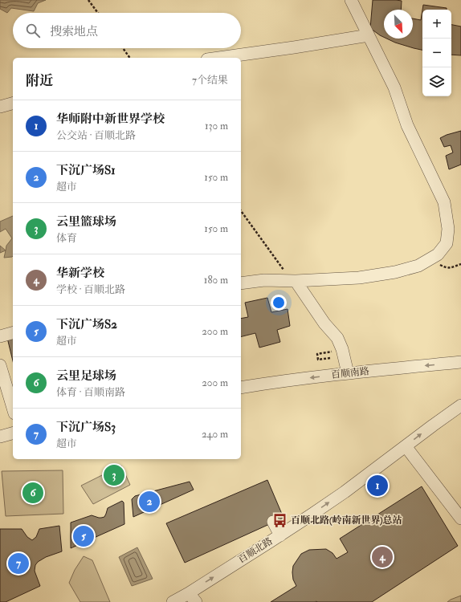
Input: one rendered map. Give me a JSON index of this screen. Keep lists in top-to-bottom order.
{
  "streets": {
    "street": ["百顺南路", "百顺北路"]
  },
  "one_way": ["百顺北路"],
  "places": {
    "bus stop": ["百顺北路(岭南新世界)总站"]
  },
  "north": "bottom right",
  "page": {
    "map_buttons": ["+", "−"],
    "search": "搜索地点",
    "heading": ["附近", "7个结果"],
    "list": [
      {
        "mark": "1",
        "name": "华师附中新世界学校",
        "note": "公交站 · 百顺北路",
        "value": "130 m"
      },
      {
        "mark": "2",
        "name": "下沉广场S1",
        "note": "超市",
        "value": "150 m"
      },
      {
        "mark": "3",
        "name": "云里篮球场",
        "note": "体育",
        "value": "150 m"
      },
      {
        "mark": "4",
        "name": "华新学校",
        "note": "学校 · 百顺北路",
        "value": "180 m"
      },
      {
        "mark": "5",
        "name": "下沉广场S2",
        "note": "超市",
        "value": "200 m"
      },
      {
        "mark": "6",
        "name": "云里足球场",
        "note": "体育 · 百顺南路",
        "value": "200 m"
      },
      {
        "mark": "7",
        "name": "下沉广场S3",
        "note": "超市",
        "value": "240 m"
      }
    ],
    "pins": [
      "3",
      "1",
      "6",
      "2",
      "5",
      "4",
      "7"
    ]
  }
}
